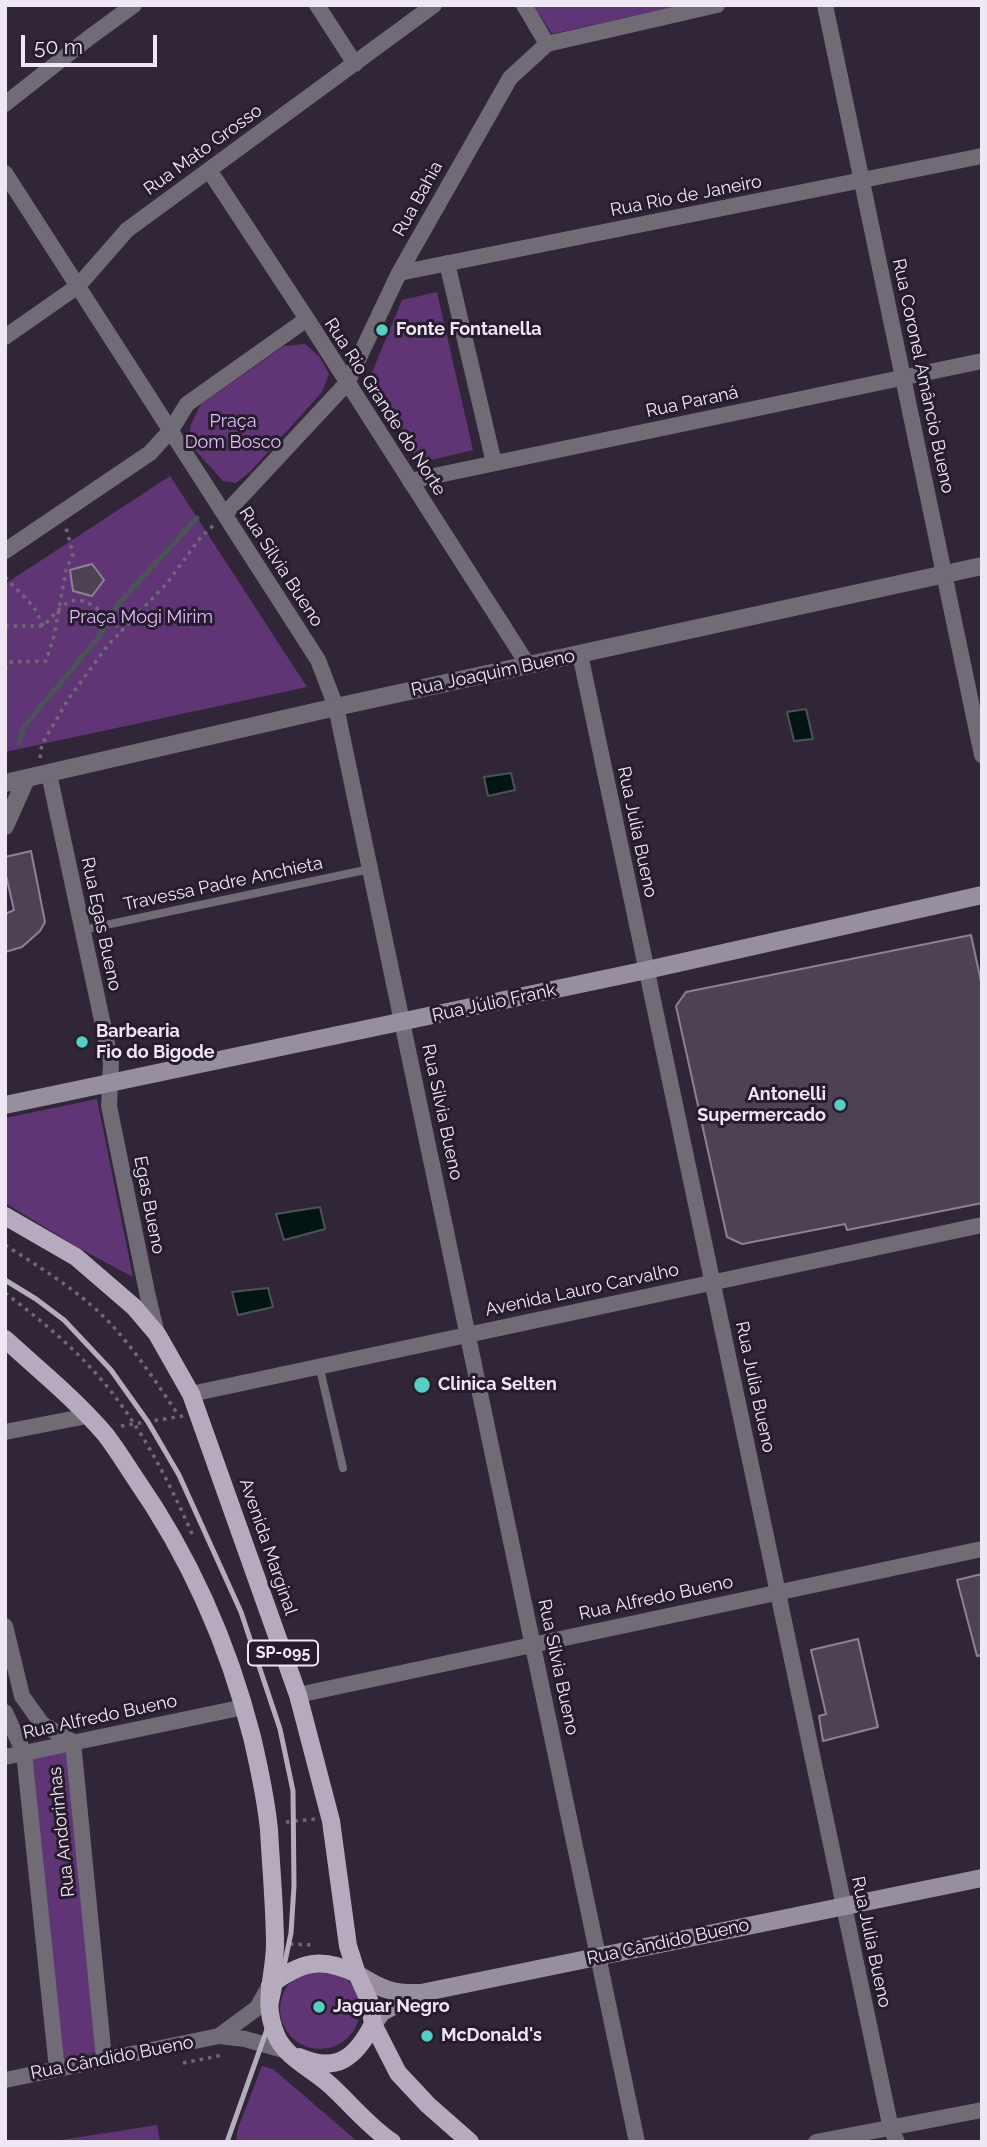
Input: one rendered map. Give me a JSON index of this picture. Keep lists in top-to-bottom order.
{
  "streets": {
    "main road": [
      "Rua Júlio Frank",
      "Avenida Marginal",
      "SP-095",
      "Rua Cândido Bueno"
    ],
    "street": [
      "Rua Mato Grosso",
      "Rua Rio de Janeiro",
      "Rua Bahia",
      "Rua Coronel Amâncio Bueno",
      "Rua Paraná",
      "Rua Rio Grande do Norte",
      "Rua Silvia Bueno",
      "Rua Joaquim Bueno",
      "Rua Julia Bueno",
      "Rua Egas Bueno",
      "Egas Bueno",
      "Avenida Lauro Carvalho",
      "Rua Alfredo Bueno",
      "Rua Andorinhas"
    ],
    "lane": ["Travessa Padre Anchieta"]
  },
  "crossings": [
    ["Rua Mato Grosso", "Rua Rio Grande do Norte"],
    ["Rua Mato Grosso", "Rua Silvia Bueno"],
    ["Rua Rio de Janeiro", "Rua Bahia"],
    ["Rua Rio de Janeiro", "Rua Coronel Amâncio Bueno"],
    ["Rua Bahia", "Rua Rio Grande do Norte"],
    ["Rua Bahia", "Rua Silvia Bueno"],
    ["Rua Coronel Amâncio Bueno", "Rua Paraná"],
    ["Rua Coronel Amâncio Bueno", "Rua Joaquim Bueno"],
    ["Rua Paraná", "Rua Rio Grande do Norte"],
    ["Rua Rio Grande do Norte", "Rua Joaquim Bueno"],
    ["Rua Silvia Bueno", "Rua Joaquim Bueno"],
    ["Rua Silvia Bueno", "Travessa Padre Anchieta"],
    ["Rua Silvia Bueno", "Rua Júlio Frank"],
    ["Rua Silvia Bueno", "Avenida Lauro Carvalho"],
    ["Rua Silvia Bueno", "Rua Alfredo Bueno"],
    ["Rua Silvia Bueno", "Rua Cândido Bueno"],
    ["Rua Joaquim Bueno", "Rua Julia Bueno"],
    ["Rua Joaquim Bueno", "Rua Egas Bueno"],
    ["Rua Julia Bueno", "Rua Júlio Frank"],
    ["Rua Julia Bueno", "Avenida Lauro Carvalho"],
    ["Rua Julia Bueno", "Rua Alfredo Bueno"],
    ["Rua Julia Bueno", "Rua Cândido Bueno"],
    ["Travessa Padre Anchieta", "Rua Egas Bueno"],
    ["Rua Egas Bueno", "Rua Júlio Frank"],
    ["Rua Egas Bueno", "Egas Bueno"],
    ["Rua Júlio Frank", "Egas Bueno"],
    ["Egas Bueno", "Avenida Marginal"],
    ["Avenida Lauro Carvalho", "Avenida Marginal"],
    ["Avenida Marginal", "Rua Alfredo Bueno"],
    ["Avenida Marginal", "SP-095"],
    ["Avenida Marginal", "Rua Cândido Bueno"],
    ["Rua Alfredo Bueno", "SP-095"],
    ["Rua Alfredo Bueno", "Rua Andorinhas"],
    ["SP-095", "Rua Cândido Bueno"],
    ["Rua Andorinhas", "Rua Cândido Bueno"]
  ],
  "parks": ["Praça Dom Bosco", "Praça Mogi Mirim"],
  "places": [
    "Fonte Fontanella",
    "Barbearia Fio do Bigode",
    "Antonelli Supermercado",
    "Clinica Selten",
    "Jaguar Negro",
    "McDonald's"
  ],
  "scale_bar": "50 m"
}
